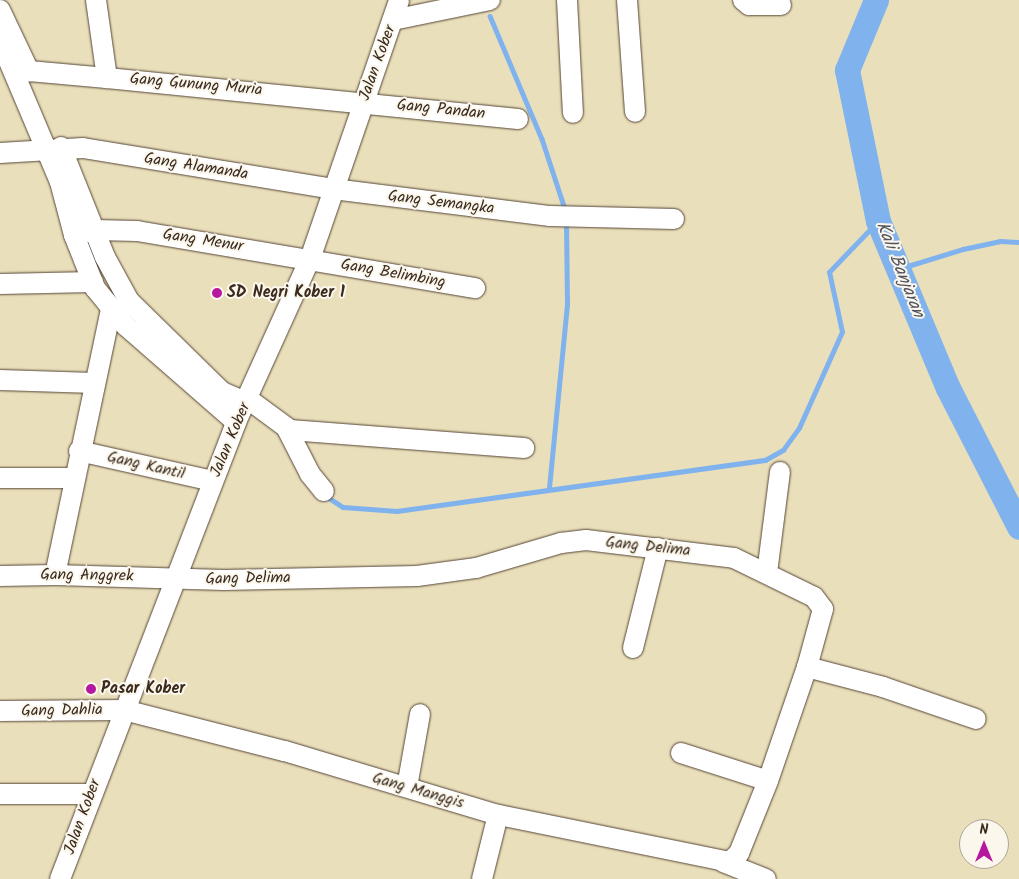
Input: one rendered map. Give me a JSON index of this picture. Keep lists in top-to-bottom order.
{
  "streets": {
    "street": [
      "Jalan Kober",
      "Gang Gunung Muria",
      "Gang Pandan",
      "Gang Alamanda",
      "Gang Semangka",
      "Gang Menur",
      "Gang Belimbing",
      "Gang Kantil",
      "Gang Delima",
      "Gang Anggrek",
      "Gang Dahlia",
      "Gang Manggis"
    ]
  },
  "crossings": [
    ["Jalan Kober", "Gang Gunung Muria"],
    ["Jalan Kober", "Gang Pandan"],
    ["Jalan Kober", "Gang Alamanda"],
    ["Jalan Kober", "Gang Semangka"],
    ["Jalan Kober", "Gang Menur"],
    ["Jalan Kober", "Gang Belimbing"],
    ["Jalan Kober", "Gang Kantil"],
    ["Jalan Kober", "Gang Delima"],
    ["Jalan Kober", "Gang Anggrek"],
    ["Jalan Kober", "Gang Dahlia"],
    ["Jalan Kober", "Gang Manggis"],
    ["Gang Gunung Muria", "Gang Pandan"],
    ["Gang Alamanda", "Gang Semangka"],
    ["Gang Menur", "Gang Belimbing"],
    ["Gang Delima", "Gang Anggrek"],
    ["Gang Delima", "Gang Manggis"],
    ["Gang Dahlia", "Gang Manggis"]
  ],
  "water": ["Kali Banjaran"],
  "places": ["SD Negri Kober 1", "Pasar Kober"],
  "north": "top"
}
